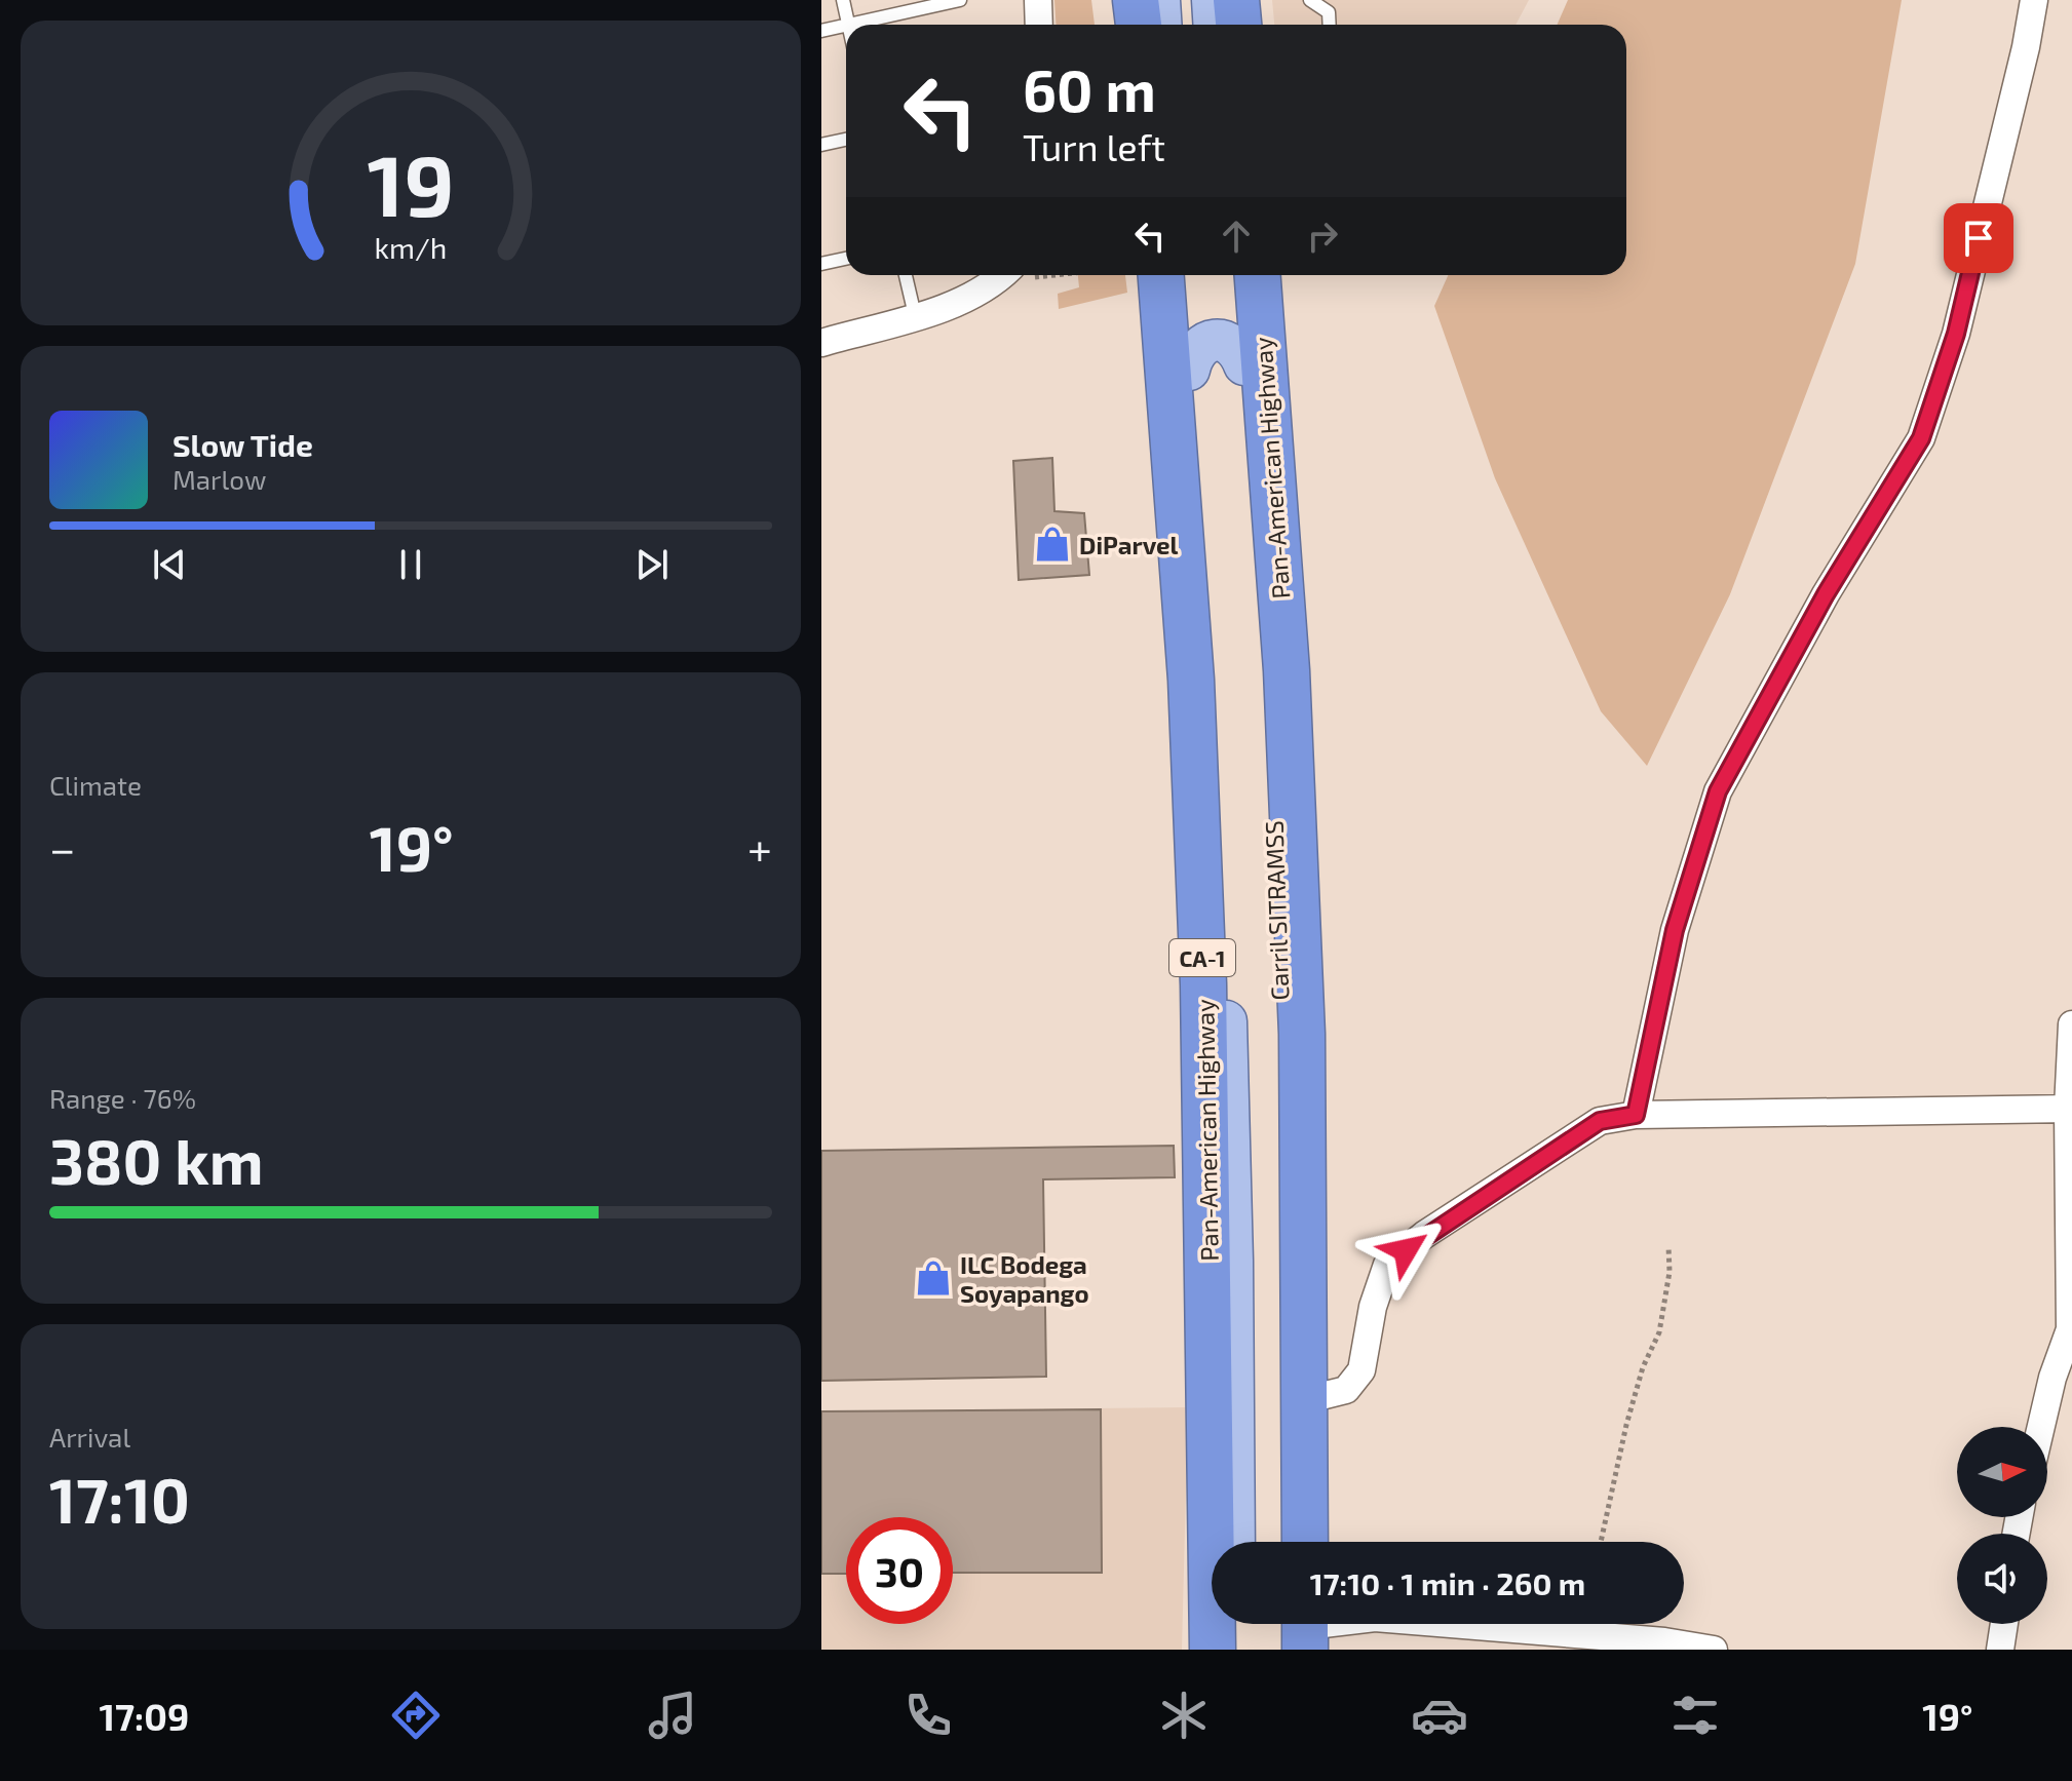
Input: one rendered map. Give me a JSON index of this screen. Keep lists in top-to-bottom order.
{
  "streets": {
    "highway": ["Pan-American Highway", "CA-1"],
    "main road": ["Carril SITRAMSS"]
  },
  "places": {
    "shop": ["DiParvel", "ILC Bodega Soyapango"]
  },
  "north": "right",
  "page": {
    "turn": ["60 m", "Turn left"],
    "song": ["Slow Tide", "Marlow"],
    "tile": [
      "Climate",
      ["Range · 76%", "380 km"],
      ["Arrival", "17:10"]
    ],
    "heat": ["−", "19°", "+"],
    "limit": "30",
    "trip": "17:10 · 1 min · 260 m",
    "tabs": ["17:09", "19°"],
    "gauge": ["19", "km/h"]
  }
}
